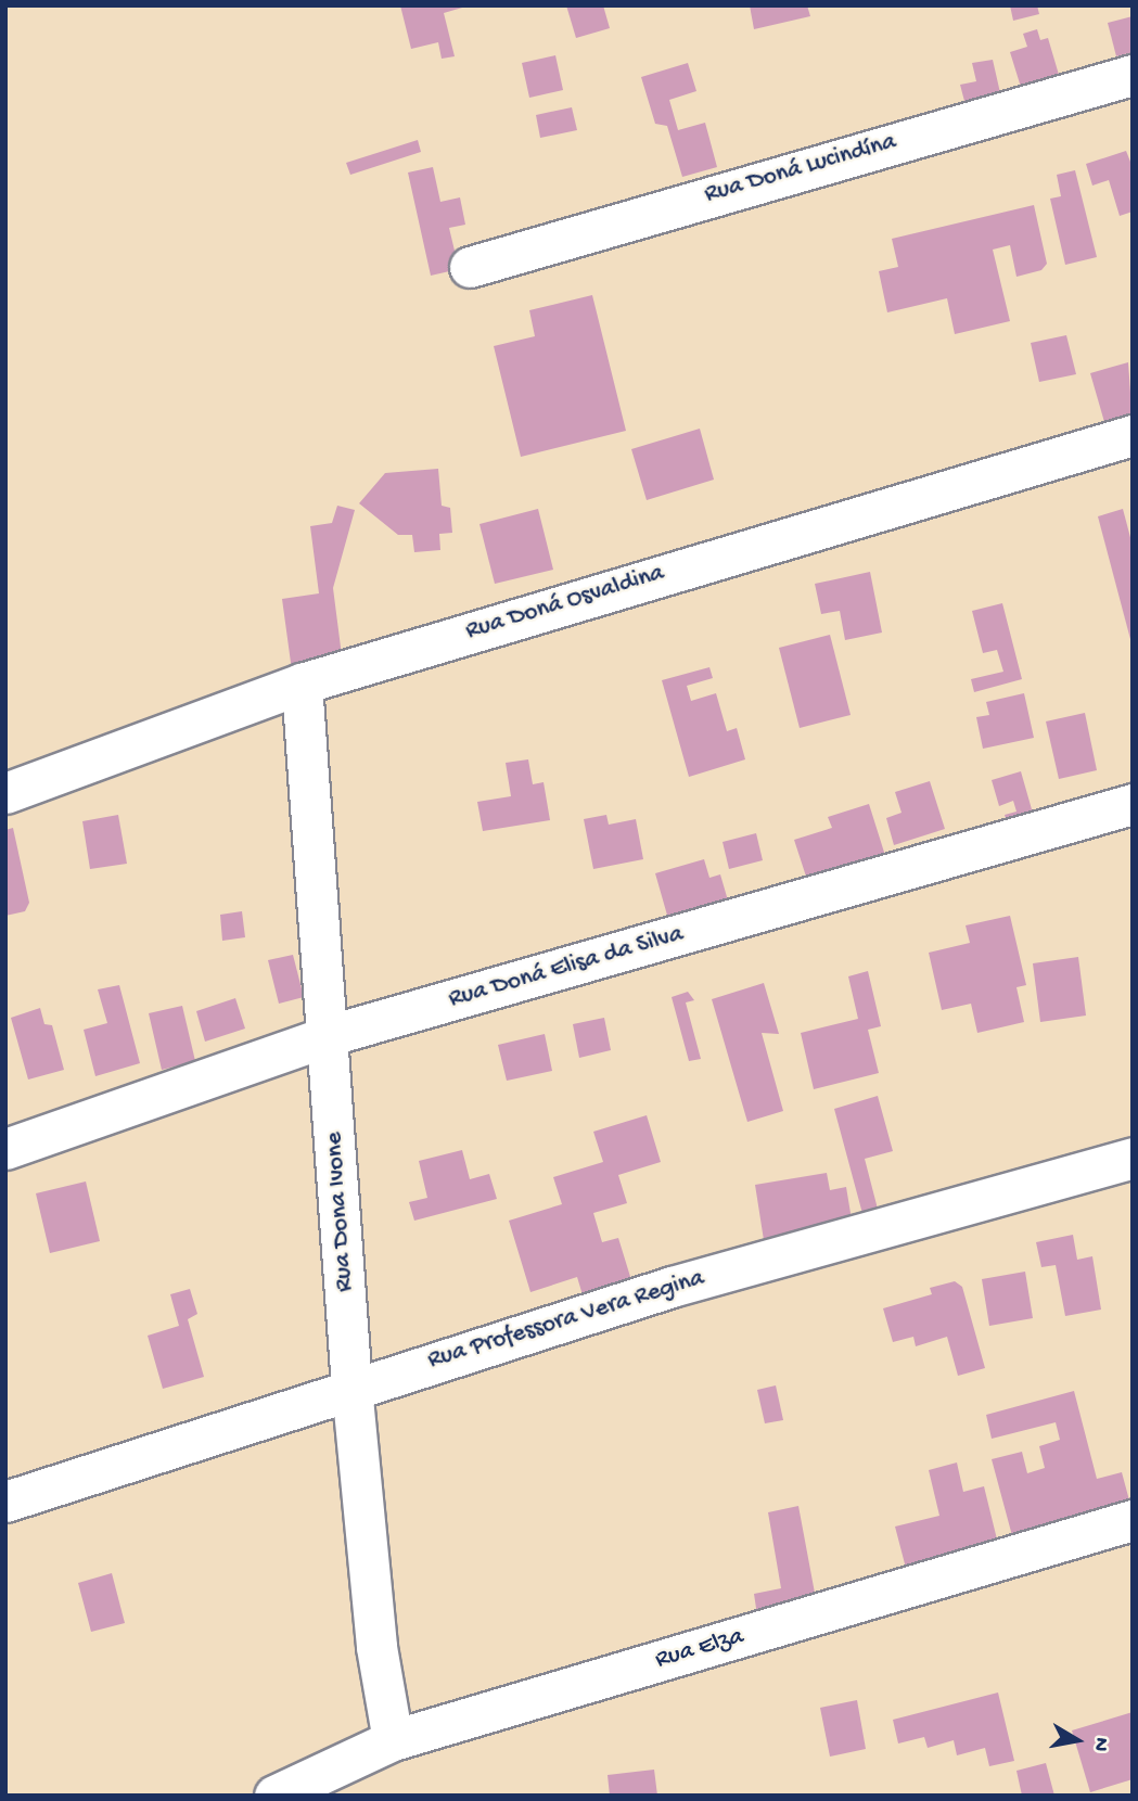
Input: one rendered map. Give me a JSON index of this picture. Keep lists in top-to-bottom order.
{
  "streets": {
    "street": [
      "Rua Doná Lucindína",
      "Rua Doná Osvaldina",
      "Rua Doná Elisa da Silva",
      "Rua Dona Ivone",
      "Rua Professora Vera Regina",
      "Rua Elza"
    ]
  },
  "crossings": [
    ["Rua Doná Osvaldina", "Rua Dona Ivone"],
    ["Rua Doná Elisa da Silva", "Rua Dona Ivone"],
    ["Rua Dona Ivone", "Rua Professora Vera Regina"],
    ["Rua Dona Ivone", "Rua Elza"]
  ],
  "north": "right"
}
